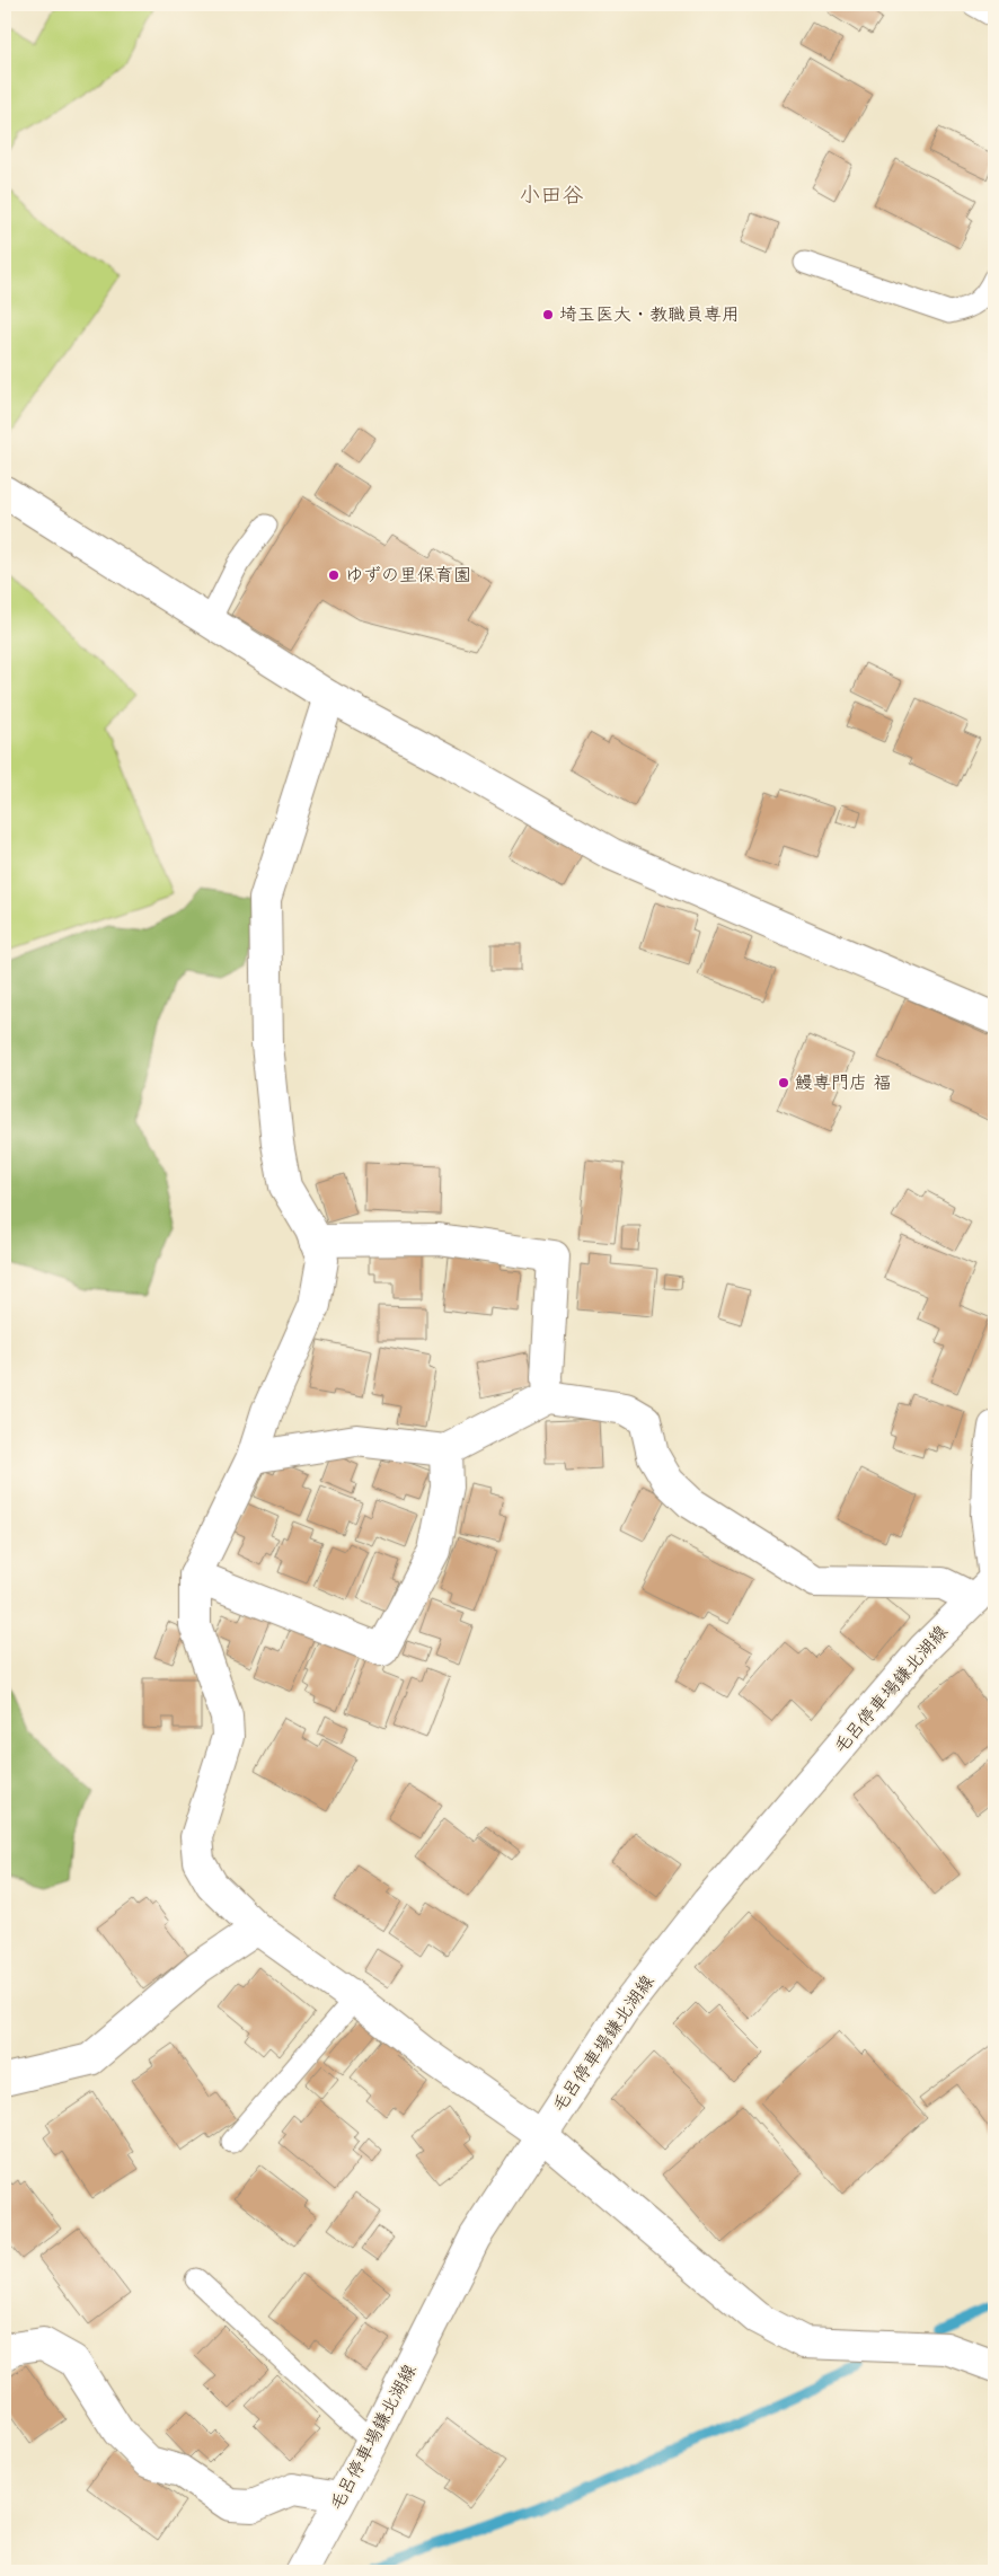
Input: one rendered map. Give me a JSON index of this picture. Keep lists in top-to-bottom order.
{
  "streets": {
    "street": ["毛呂停車場鎌北湖線"]
  },
  "districts": ["小田谷"],
  "places": ["埼玉医大・教職員専用", "ゆずの里保育園", "鰻専門店 福"]
}
